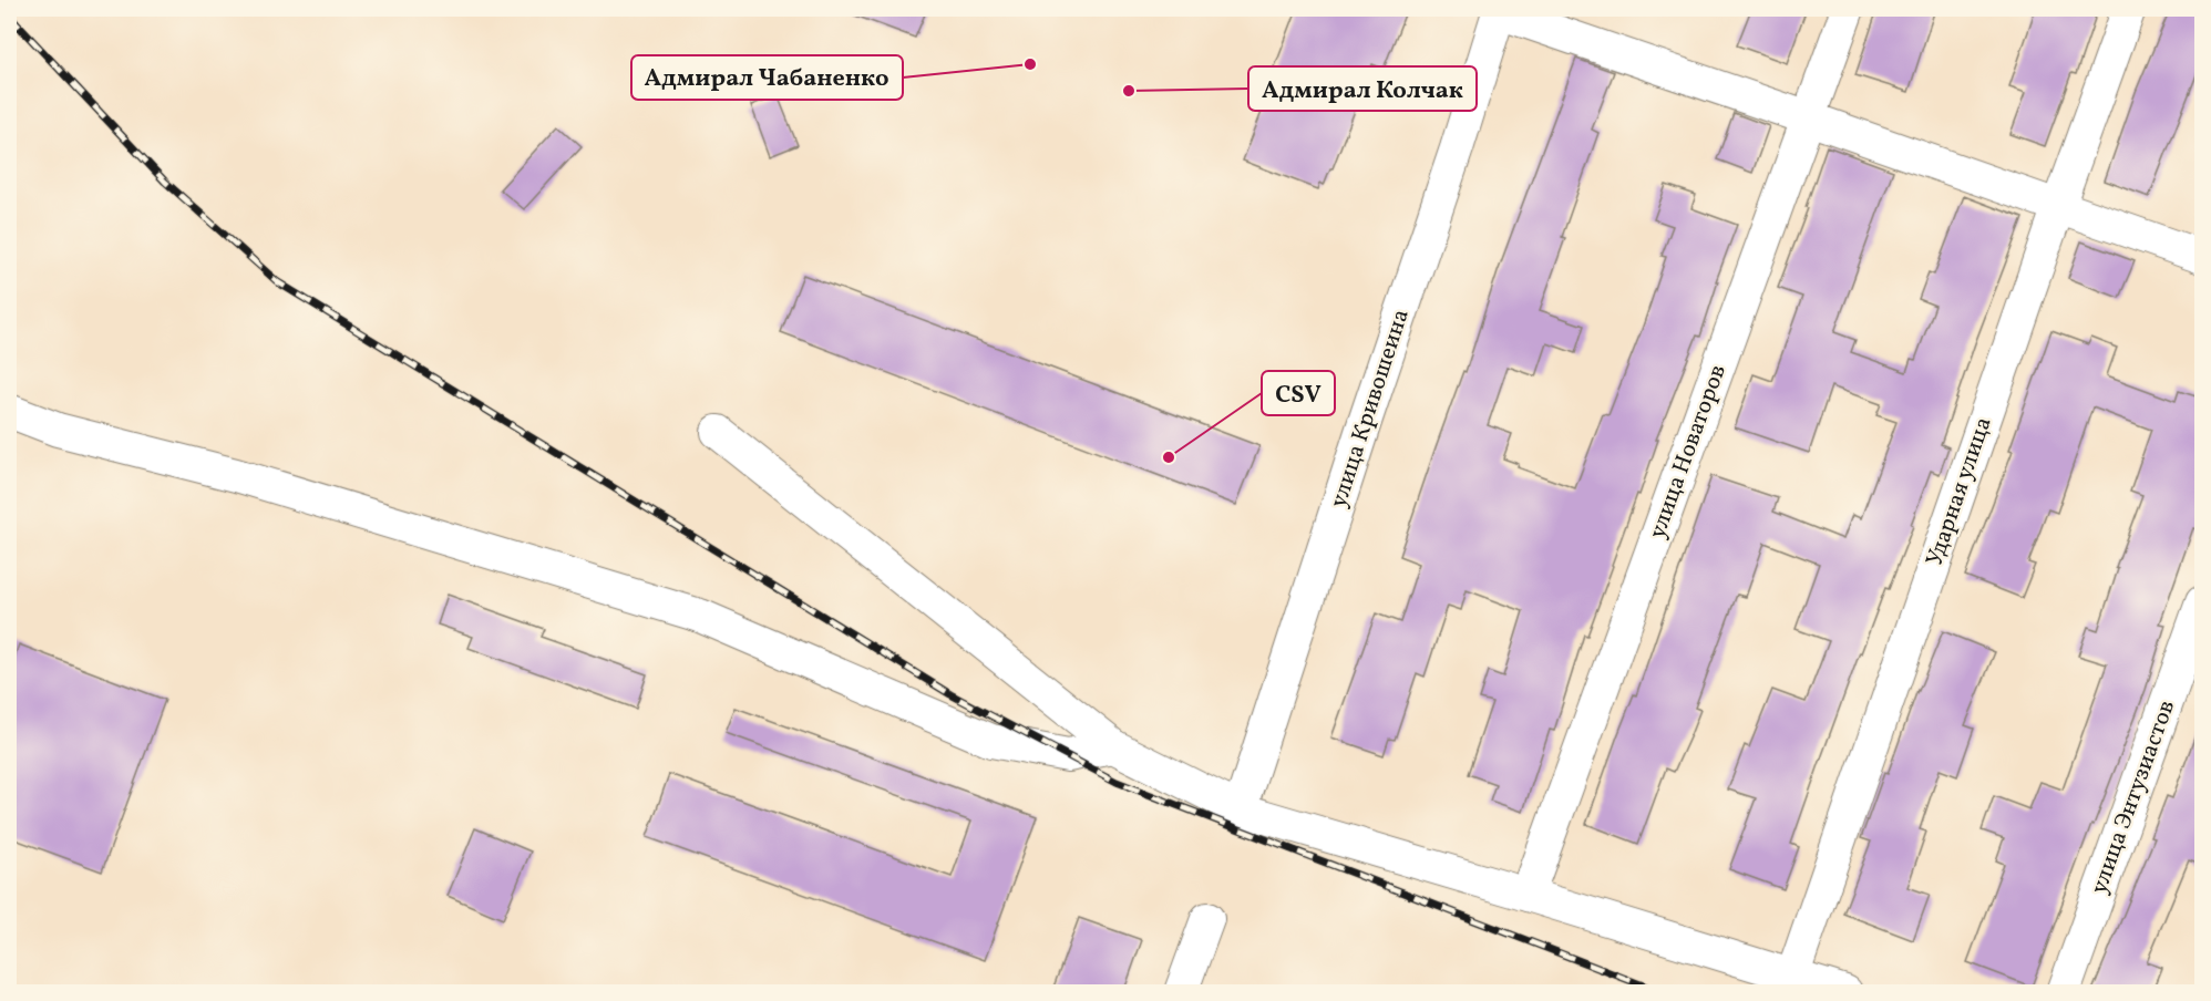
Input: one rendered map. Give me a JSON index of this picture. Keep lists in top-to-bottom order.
{
  "streets": {
    "street": [
      "улица Кривошеина",
      "улица Новаторов",
      "Ударная улица",
      "улица Энтузиастов"
    ]
  },
  "places": ["Адмирал Чабаненко", "Адмирал Колчак", "CSV"]
}
